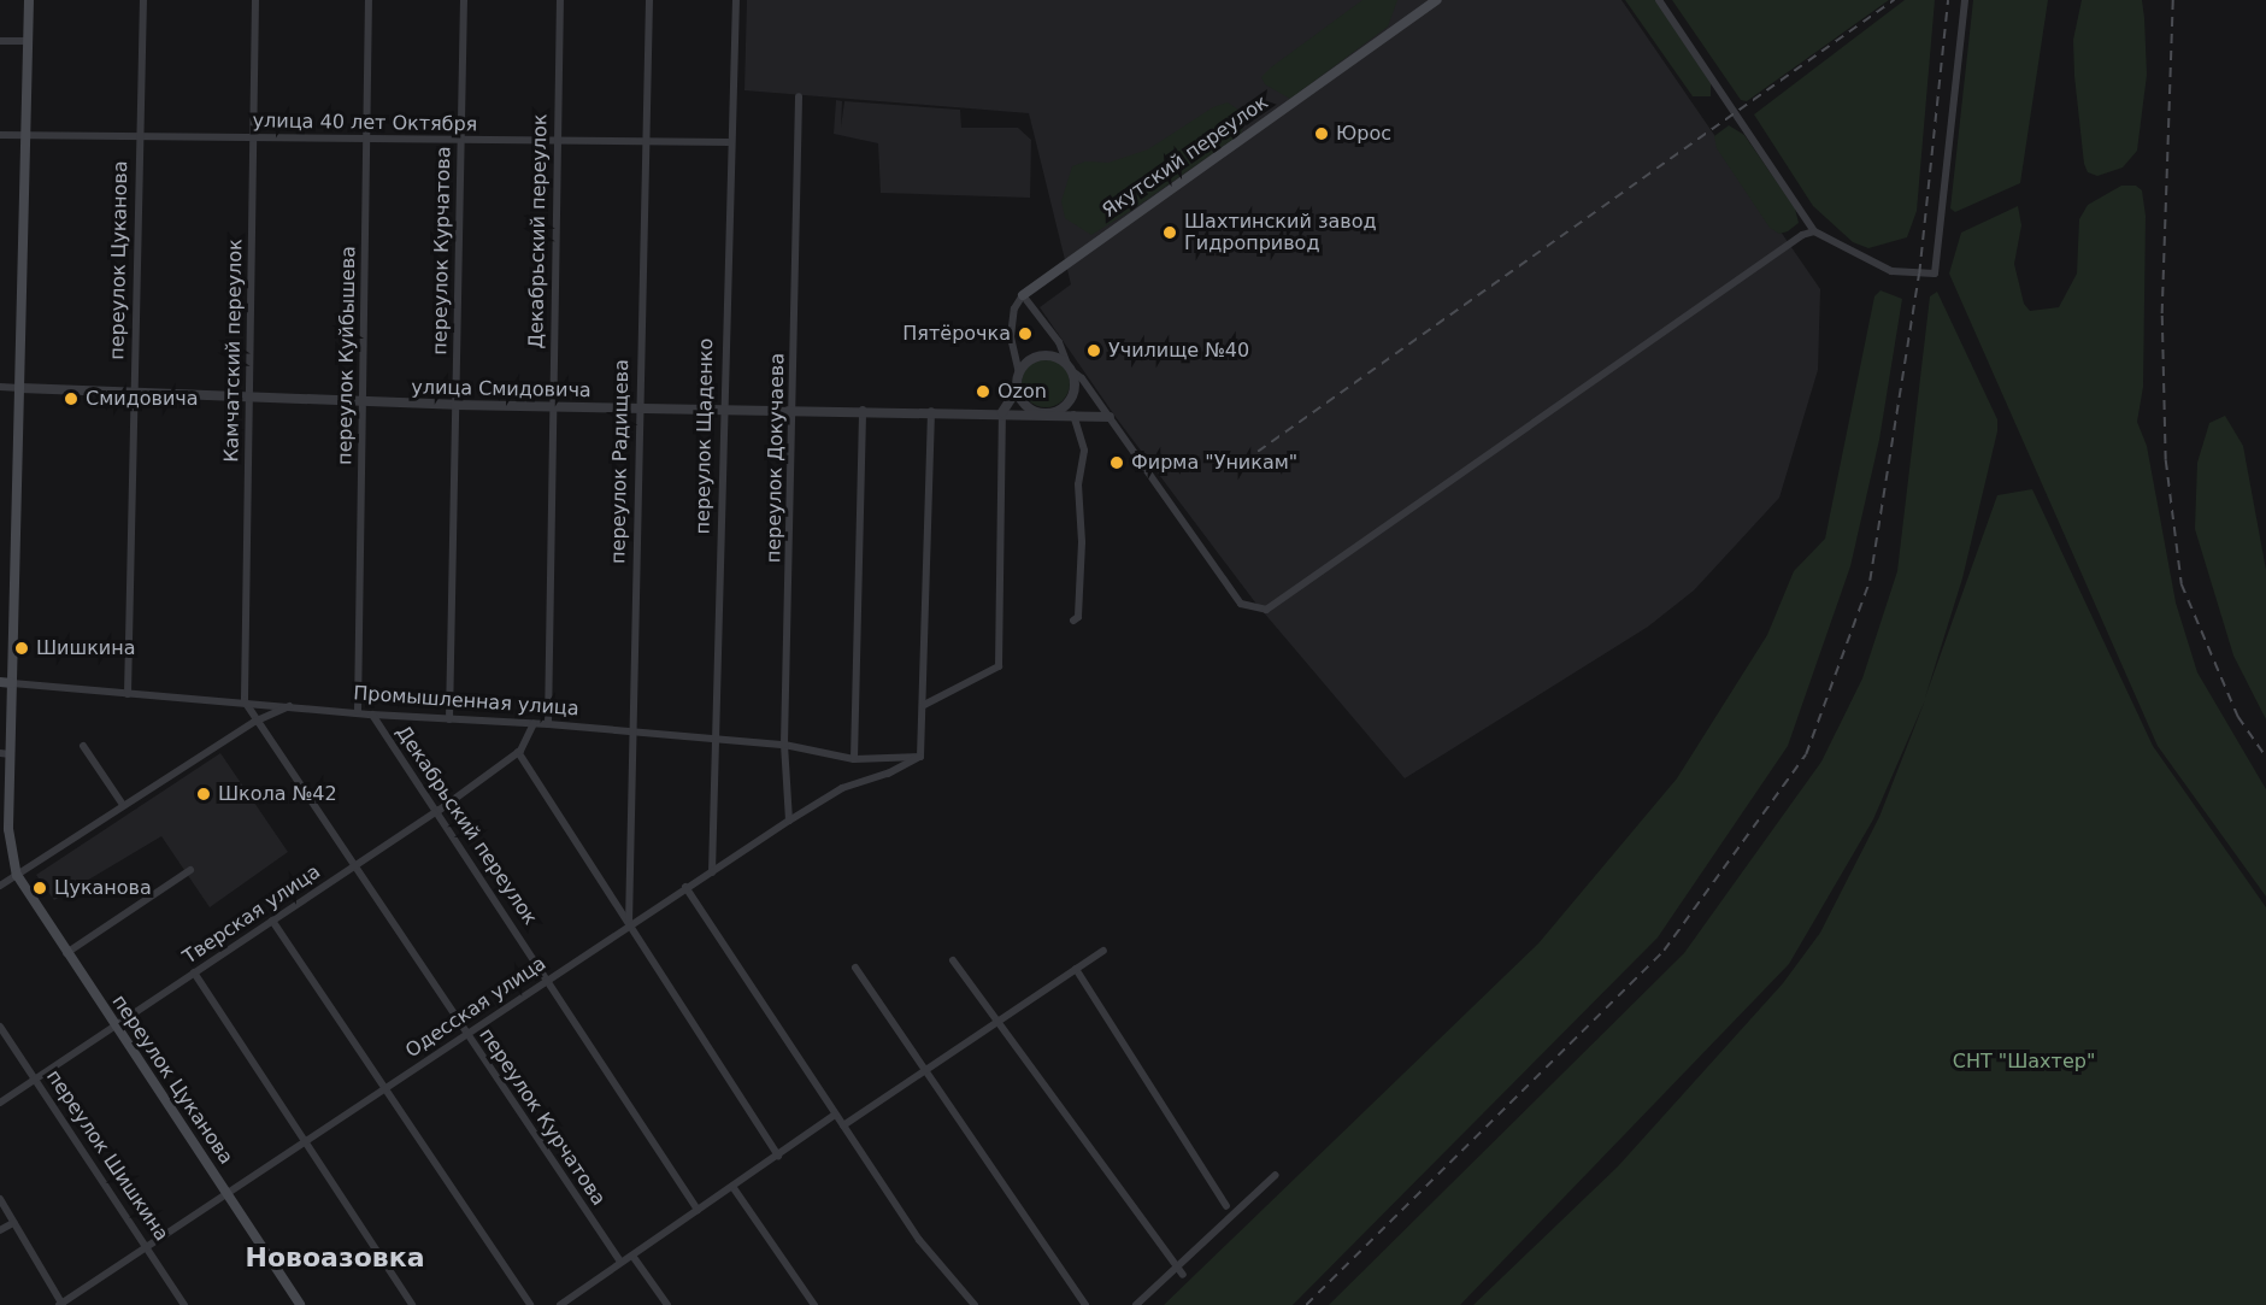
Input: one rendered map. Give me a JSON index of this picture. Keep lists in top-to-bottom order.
{
  "streets": {
    "main road": ["Якутский переулок", "переулок Цуканова", "Промышленная улица"],
    "street": [
      "улица 40 лет Октября",
      "Декабрьский переулок",
      "переулок Курчатова",
      "Камчатский переулок",
      "переулок Куйбышева",
      "улица Смидовича",
      "переулок Щаденко",
      "переулок Докучаева",
      "переулок Радищева",
      "Тверская улица",
      "Одесская улица",
      "переулок Шишкина"
    ]
  },
  "crossings": [
    ["улица 40 лет Октября", "Декабрьский переулок"],
    ["улица 40 лет Октября", "переулок Курчатова"],
    ["улица 40 лет Октября", "переулок Цуканова"],
    ["улица 40 лет Октября", "Камчатский переулок"],
    ["улица 40 лет Октября", "переулок Куйбышева"],
    ["улица 40 лет Октября", "переулок Щаденко"],
    ["улица 40 лет Октября", "переулок Радищева"],
    ["Декабрьский переулок", "улица Смидовича"],
    ["Декабрьский переулок", "Промышленная улица"],
    ["Декабрьский переулок", "Тверская улица"],
    ["Декабрьский переулок", "Одесская улица"],
    ["переулок Курчатова", "Камчатский переулок"],
    ["переулок Курчатова", "улица Смидовича"],
    ["переулок Курчатова", "Промышленная улица"],
    ["переулок Курчатова", "Тверская улица"],
    ["переулок Курчатова", "Одесская улица"],
    ["переулок Цуканова", "улица Смидовича"],
    ["переулок Цуканова", "Промышленная улица"],
    ["переулок Цуканова", "Тверская улица"],
    ["переулок Цуканова", "Одесская улица"],
    ["Камчатский переулок", "улица Смидовича"],
    ["Камчатский переулок", "Промышленная улица"],
    ["переулок Куйбышева", "улица Смидовича"],
    ["переулок Куйбышева", "Промышленная улица"],
    ["улица Смидовича", "переулок Щаденко"],
    ["улица Смидовича", "переулок Докучаева"],
    ["улица Смидовича", "переулок Радищева"],
    ["переулок Щаденко", "Промышленная улица"],
    ["переулок Щаденко", "Одесская улица"],
    ["переулок Докучаева", "Промышленная улица"],
    ["переулок Докучаева", "Одесская улица"],
    ["переулок Радищева", "Промышленная улица"],
    ["переулок Радищева", "Одесская улица"],
    ["Промышленная улица", "Одесская улица"],
    ["Тверская улица", "переулок Шишкина"],
    ["Одесская улица", "переулок Шишкина"]
  ],
  "districts": ["Новоазовка"],
  "parks": ["СНТ \"Шахтер\""],
  "places": [
    "Юрос",
    "Шахтинский завод Гидропривод",
    "Пятёрочка",
    "Училище №40",
    "Ozon",
    "Смидовича",
    "Фирма \"Уникам\"",
    "Шишкина",
    "Школа №42",
    "Цуканова"
  ]
}
